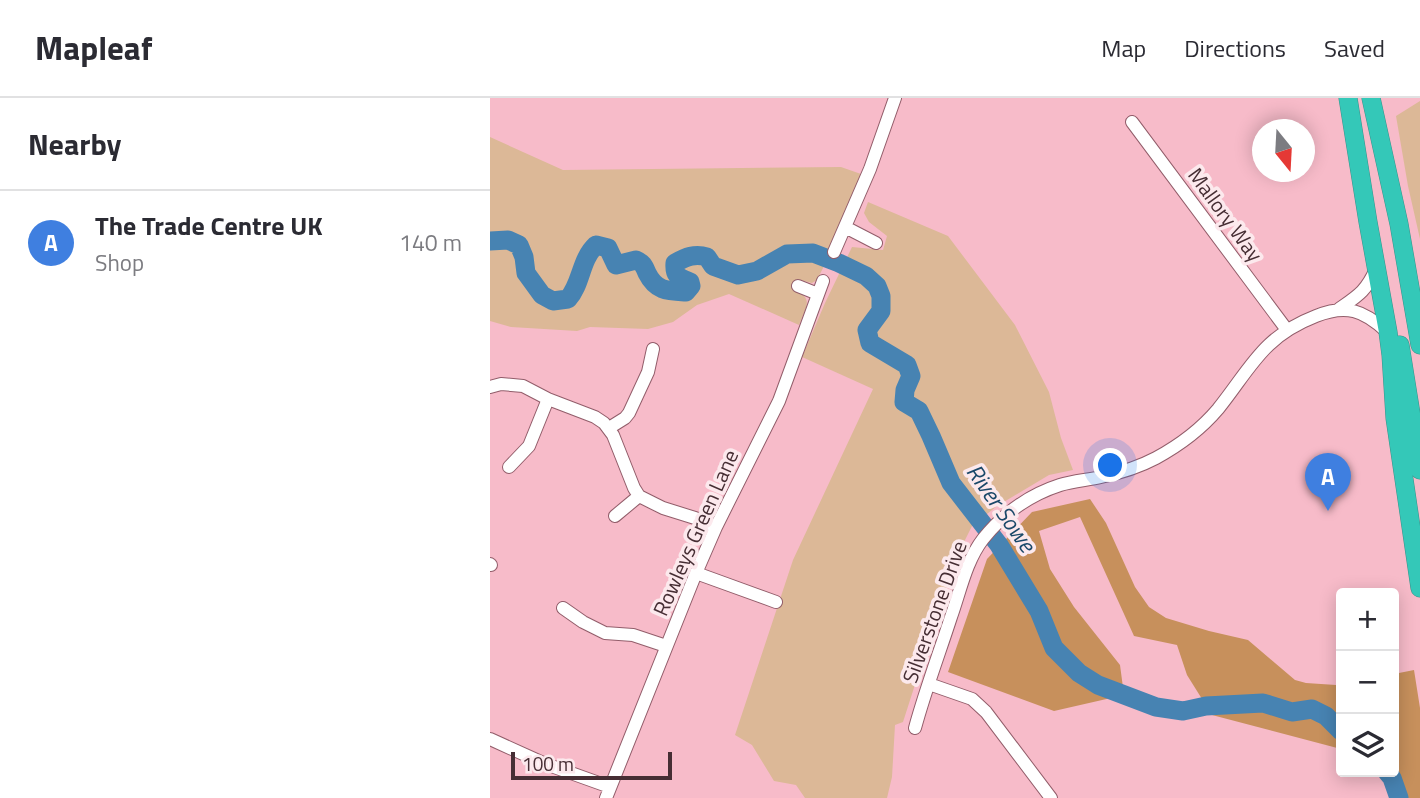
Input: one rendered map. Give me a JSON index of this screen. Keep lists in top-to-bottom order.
{
  "streets": {
    "street": ["Mallory Way", "Rowleys Green Lane", "Silverstone Drive"]
  },
  "crossings": [
    ["Mallory Way", "Silverstone Drive"]
  ],
  "water": ["River Sowe"],
  "scale_bar": "100 m",
  "north": "bottom",
  "page": {
    "header": "Mapleaf",
    "nav": ["Map", "Directions", "Saved"],
    "heading": "Nearby",
    "list": [
      {
        "mark": "A",
        "name": "The Trade Centre UK",
        "note": "Shop",
        "value": "140 m"
      }
    ],
    "pins": "A",
    "map_buttons": ["+", "−"],
    "scale": "100 m"
  }
}
